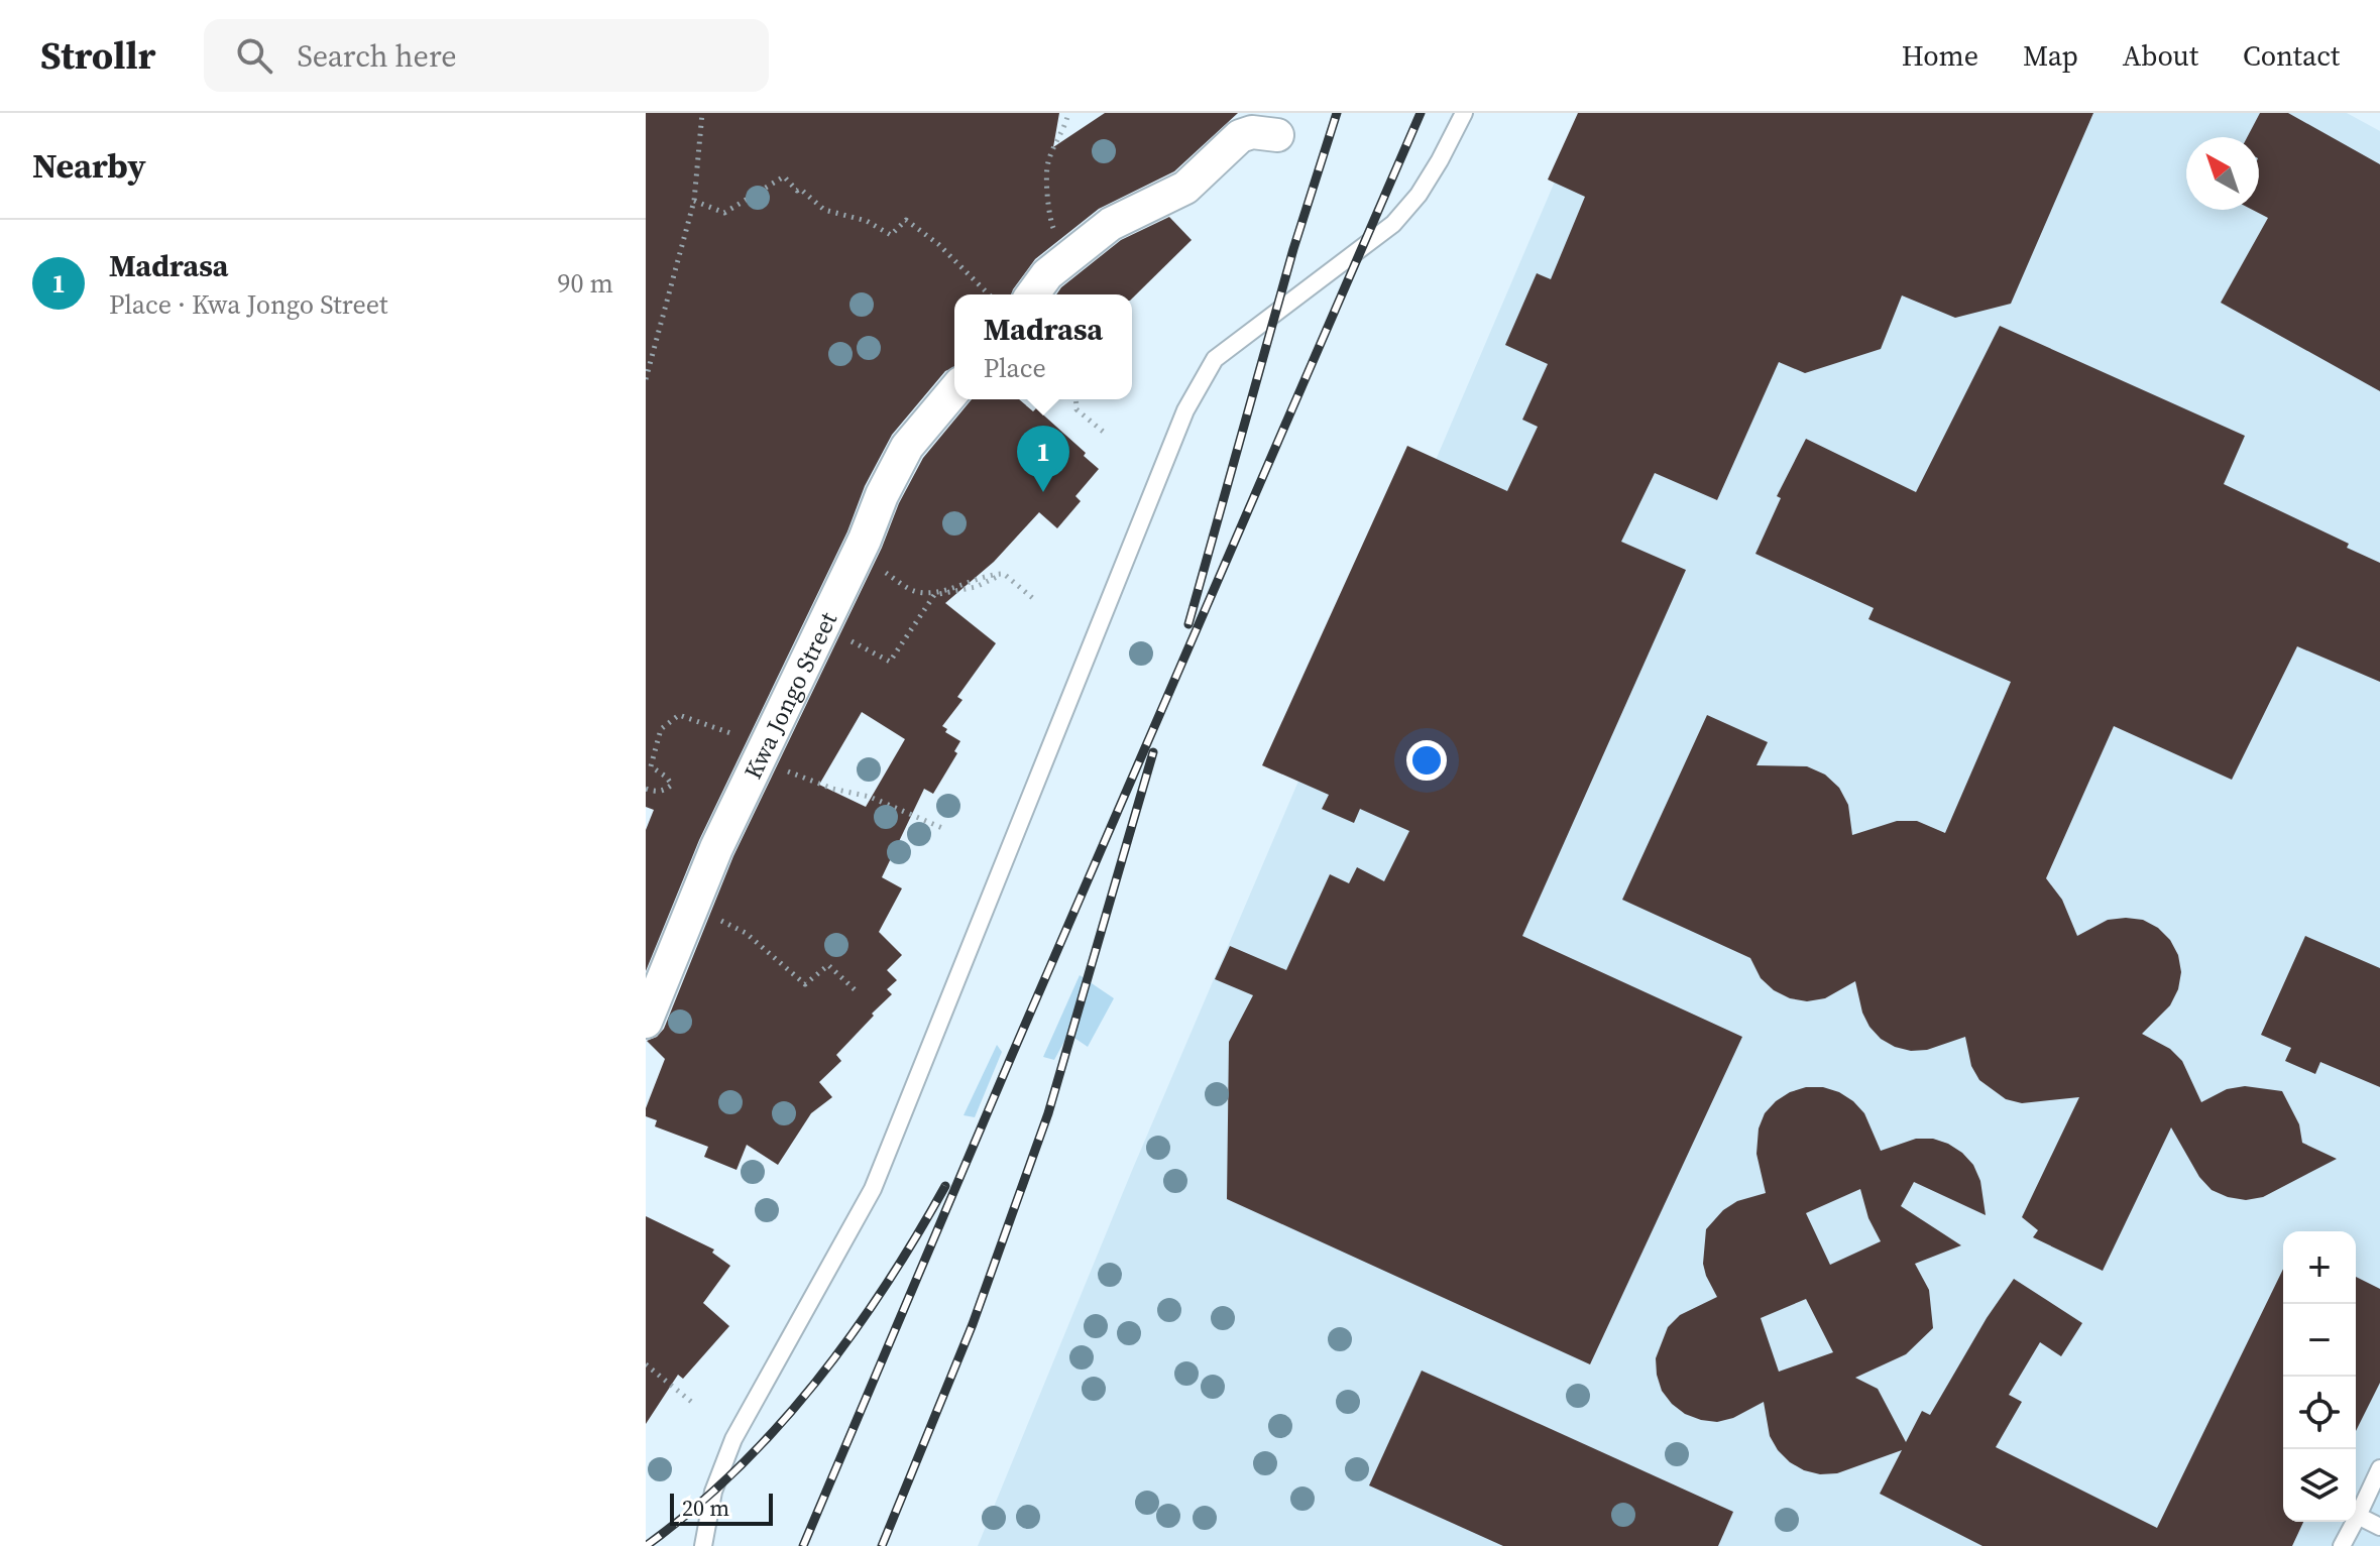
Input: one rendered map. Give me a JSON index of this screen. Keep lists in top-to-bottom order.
{
  "streets": {
    "street": ["Kwa Jongo Street"]
  },
  "scale_bar": "20 m",
  "north": "top left",
  "page": {
    "header": "Strollr",
    "search": "Search here",
    "nav": [
      "Home",
      "Map",
      "About",
      "Contact"
    ],
    "heading": "Nearby",
    "list": [
      {
        "mark": "1",
        "name": "Madrasa",
        "note": "Place · Kwa Jongo Street",
        "value": "90 m"
      }
    ],
    "popup": ["Madrasa", "Place"],
    "pins": "1",
    "map_buttons": ["+", "−"],
    "scale": "20 m"
  }
}
